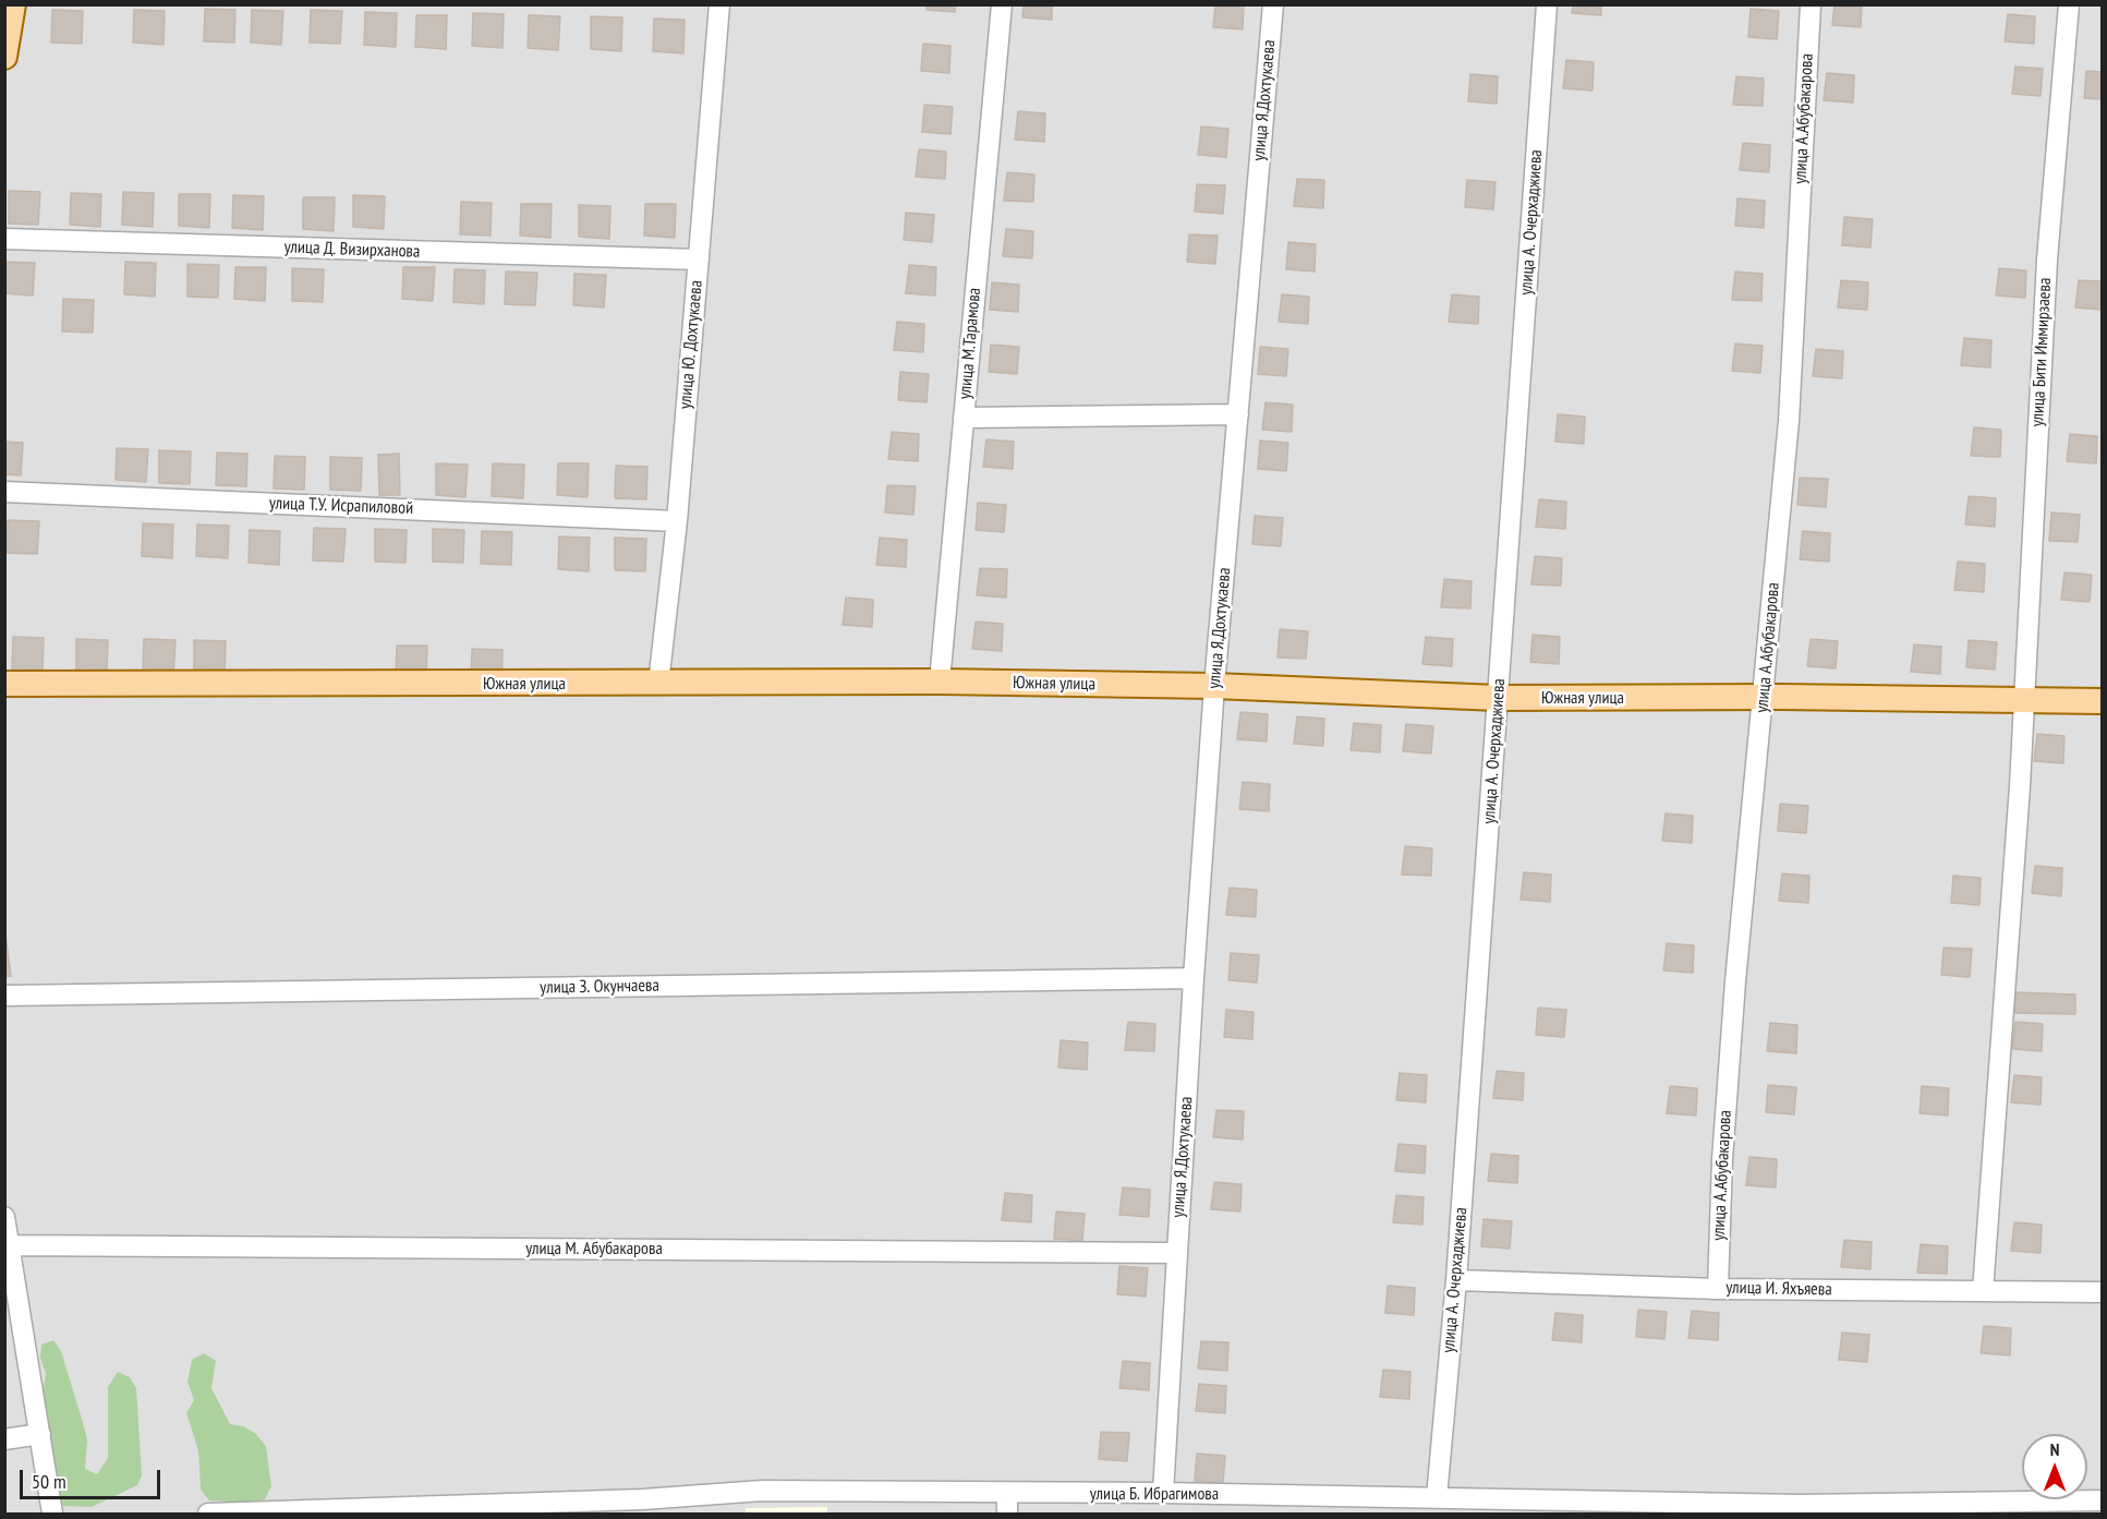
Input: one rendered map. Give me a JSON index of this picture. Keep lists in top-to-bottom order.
{
  "streets": {
    "main road": ["Южная улица"],
    "street": [
      "улица Я.Дохтукаева",
      "улица А.Абубакарова",
      "улица А. Очерхаджиева",
      "улица Д. Визирханова",
      "улица М.Тарамова",
      "улица Ю. Дохтукаева",
      "улица Бити Иммирзаева",
      "улица Т.У. Исрапиловой",
      "улица З. Окунчаева",
      "улица М. Абубакарова",
      "улица И. Яхъяева",
      "улица Б. Ибрагимова"
    ]
  },
  "crossings": [
    ["улица Я.Дохтукаева", "Южная улица"],
    ["улица Я.Дохтукаева", "улица З. Окунчаева"],
    ["улица Я.Дохтукаева", "улица М. Абубакарова"],
    ["улица Я.Дохтукаева", "улица Б. Ибрагимова"],
    ["улица А.Абубакарова", "Южная улица"],
    ["улица А.Абубакарова", "улица И. Яхъяева"],
    ["улица А. Очерхаджиева", "Южная улица"],
    ["улица А. Очерхаджиева", "улица И. Яхъяева"],
    ["улица А. Очерхаджиева", "улица Б. Ибрагимова"],
    ["улица Д. Визирханова", "улица Ю. Дохтукаева"],
    ["улица М.Тарамова", "Южная улица"],
    ["улица Ю. Дохтукаева", "улица Т.У. Исрапиловой"],
    ["улица Ю. Дохтукаева", "Южная улица"],
    ["улица Бити Иммирзаева", "Южная улица"],
    ["улица Бити Иммирзаева", "улица И. Яхъяева"]
  ],
  "scale_bar": "50 m",
  "north": "top"
}
